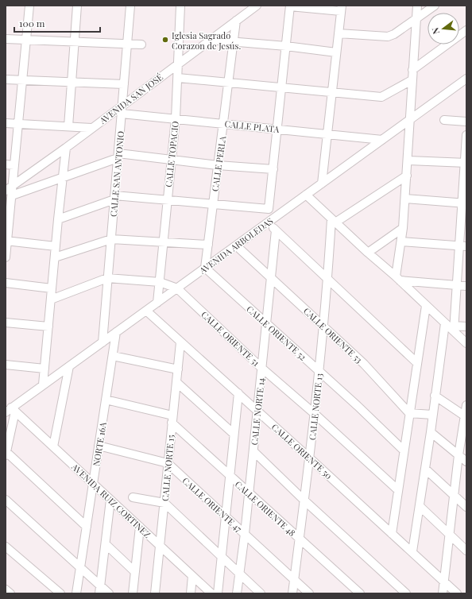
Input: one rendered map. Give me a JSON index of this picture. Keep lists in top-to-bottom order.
{
  "streets": {
    "street": [
      "AVENIDA SAN JOSÉ",
      "CALLE PLATA",
      "CALLE TOPACIO",
      "CALLE PERLA",
      "CALLE SAN ANTONIO",
      "AVENIDA ARBOLEDAS",
      "CALLE ORIENTE 52",
      "CALLE ORIENTE 53",
      "CALLE ORIENTE 51",
      "CALLE NORTE 13",
      "CALLE NORTE 14",
      "NORTE 16A",
      "CALLE ORIENTE 50",
      "CALLE NORTE 15",
      "AVENIDA RUIZ CORTINEZ",
      "CALLE ORIENTE 47",
      "CALLE ORIENTE 48"
    ]
  },
  "crossings": [
    ["AVENIDA SAN JOSÉ", "CALLE PLATA"],
    ["AVENIDA SAN JOSÉ", "CALLE TOPACIO"],
    ["AVENIDA SAN JOSÉ", "CALLE PERLA"],
    ["AVENIDA SAN JOSÉ", "CALLE SAN ANTONIO"],
    ["CALLE PLATA", "CALLE TOPACIO"],
    ["CALLE PLATA", "CALLE PERLA"],
    ["CALLE PLATA", "CALLE SAN ANTONIO"],
    ["CALLE PLATA", "AVENIDA ARBOLEDAS"],
    ["CALLE TOPACIO", "AVENIDA ARBOLEDAS"],
    ["CALLE PERLA", "AVENIDA ARBOLEDAS"],
    ["CALLE PERLA", "CALLE ORIENTE 52"],
    ["CALLE SAN ANTONIO", "AVENIDA ARBOLEDAS"],
    ["AVENIDA ARBOLEDAS", "CALLE ORIENTE 52"],
    ["AVENIDA ARBOLEDAS", "CALLE ORIENTE 53"],
    ["AVENIDA ARBOLEDAS", "CALLE ORIENTE 51"],
    ["AVENIDA ARBOLEDAS", "NORTE 16A"],
    ["AVENIDA ARBOLEDAS", "CALLE ORIENTE 50"],
    ["AVENIDA ARBOLEDAS", "AVENIDA RUIZ CORTINEZ"],
    ["CALLE ORIENTE 52", "CALLE NORTE 13"],
    ["CALLE ORIENTE 52", "CALLE NORTE 14"],
    ["CALLE ORIENTE 53", "CALLE NORTE 13"],
    ["CALLE ORIENTE 53", "CALLE NORTE 14"],
    ["CALLE ORIENTE 51", "CALLE NORTE 13"],
    ["CALLE ORIENTE 51", "CALLE NORTE 14"],
    ["CALLE NORTE 13", "CALLE ORIENTE 50"],
    ["CALLE NORTE 13", "CALLE ORIENTE 47"],
    ["CALLE NORTE 13", "CALLE ORIENTE 48"],
    ["CALLE NORTE 14", "CALLE ORIENTE 50"],
    ["CALLE NORTE 14", "CALLE ORIENTE 47"],
    ["CALLE NORTE 14", "CALLE ORIENTE 48"],
    ["NORTE 16A", "AVENIDA RUIZ CORTINEZ"],
    ["NORTE 16A", "CALLE ORIENTE 47"],
    ["NORTE 16A", "CALLE ORIENTE 48"],
    ["CALLE ORIENTE 50", "CALLE NORTE 15"],
    ["CALLE NORTE 15", "AVENIDA RUIZ CORTINEZ"],
    ["CALLE NORTE 15", "CALLE ORIENTE 47"],
    ["CALLE NORTE 15", "CALLE ORIENTE 48"]
  ],
  "places": ["Iglesia Sagrado Corazon de Jesús."],
  "scale_bar": "100 m",
  "north": "left"
}
